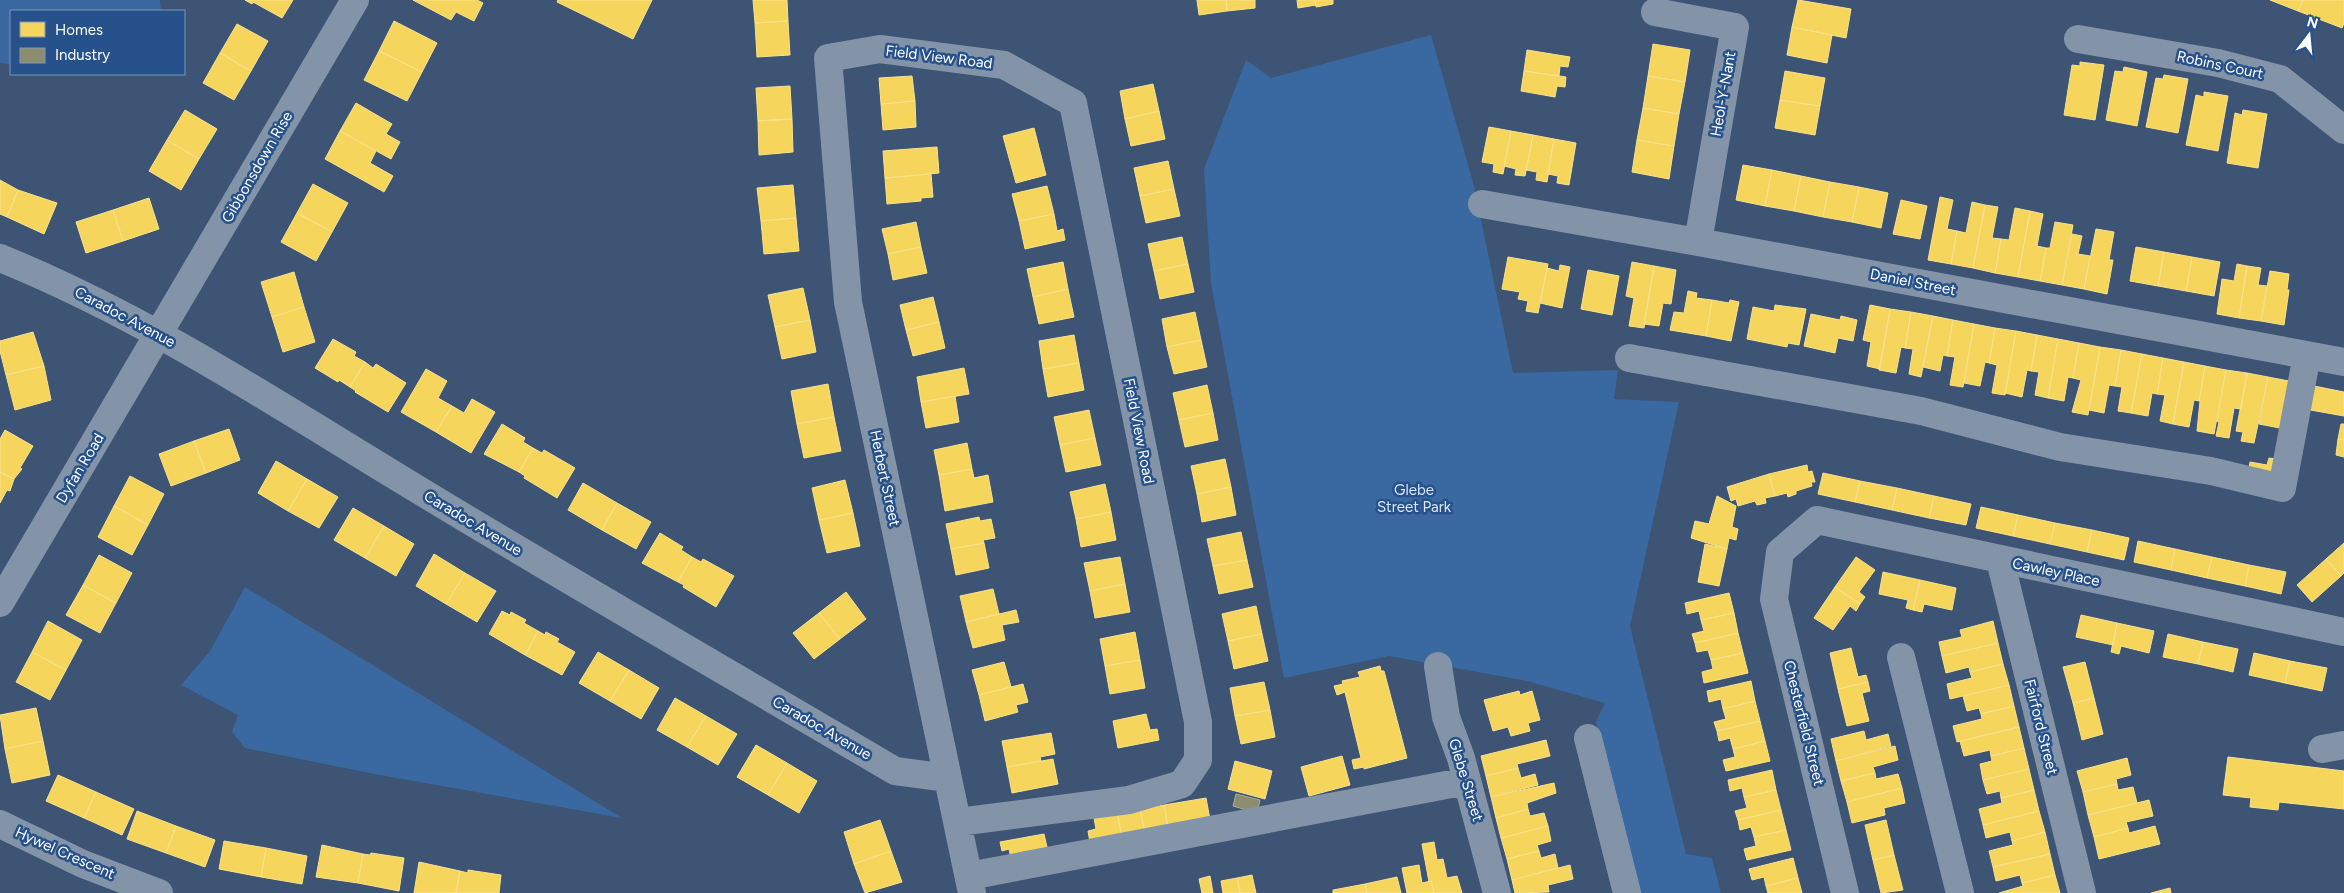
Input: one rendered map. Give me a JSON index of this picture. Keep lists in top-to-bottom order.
{
  "streets": {
    "street": [
      "Field View Road",
      "Robins Court",
      "Heol-Y-Nant",
      "Gibbonsdown Rise",
      "Daniel Street",
      "Caradoc Avenue",
      "Dyfan Road",
      "Herbert Street",
      "Cawley Place",
      "Chesterfield Street",
      "Fairford Street",
      "Glebe Street",
      "Hywel Crescent"
    ]
  },
  "crossings": [
    ["Field View Road", "Herbert Street"],
    ["Heol-Y-Nant", "Daniel Street"],
    ["Gibbonsdown Rise", "Caradoc Avenue"],
    ["Gibbonsdown Rise", "Dyfan Road"],
    ["Caradoc Avenue", "Dyfan Road"],
    ["Caradoc Avenue", "Herbert Street"],
    ["Cawley Place", "Chesterfield Street"],
    ["Cawley Place", "Fairford Street"]
  ],
  "parks": ["Glebe Street Park"],
  "legend": ["Homes", "Industry"],
  "north": "top"
}
